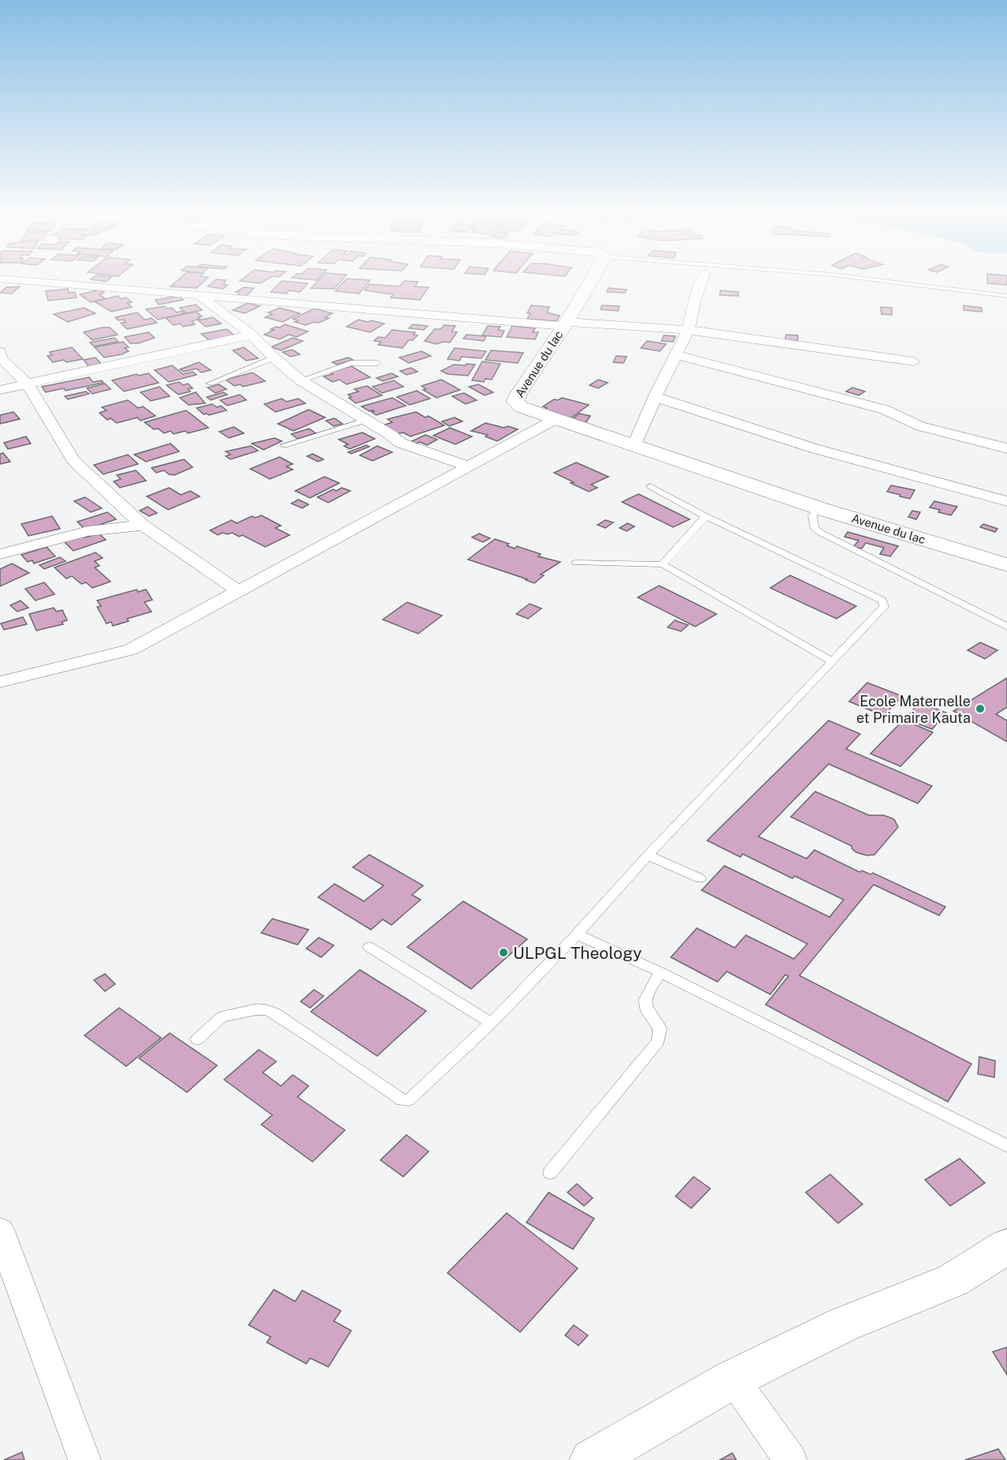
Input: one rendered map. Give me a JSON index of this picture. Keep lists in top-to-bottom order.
{
  "streets": {
    "main road": ["Avenue du lac"]
  },
  "places": ["Ecole Maternelle et Primaire Kauta", "ULPGL Theology"]
}
